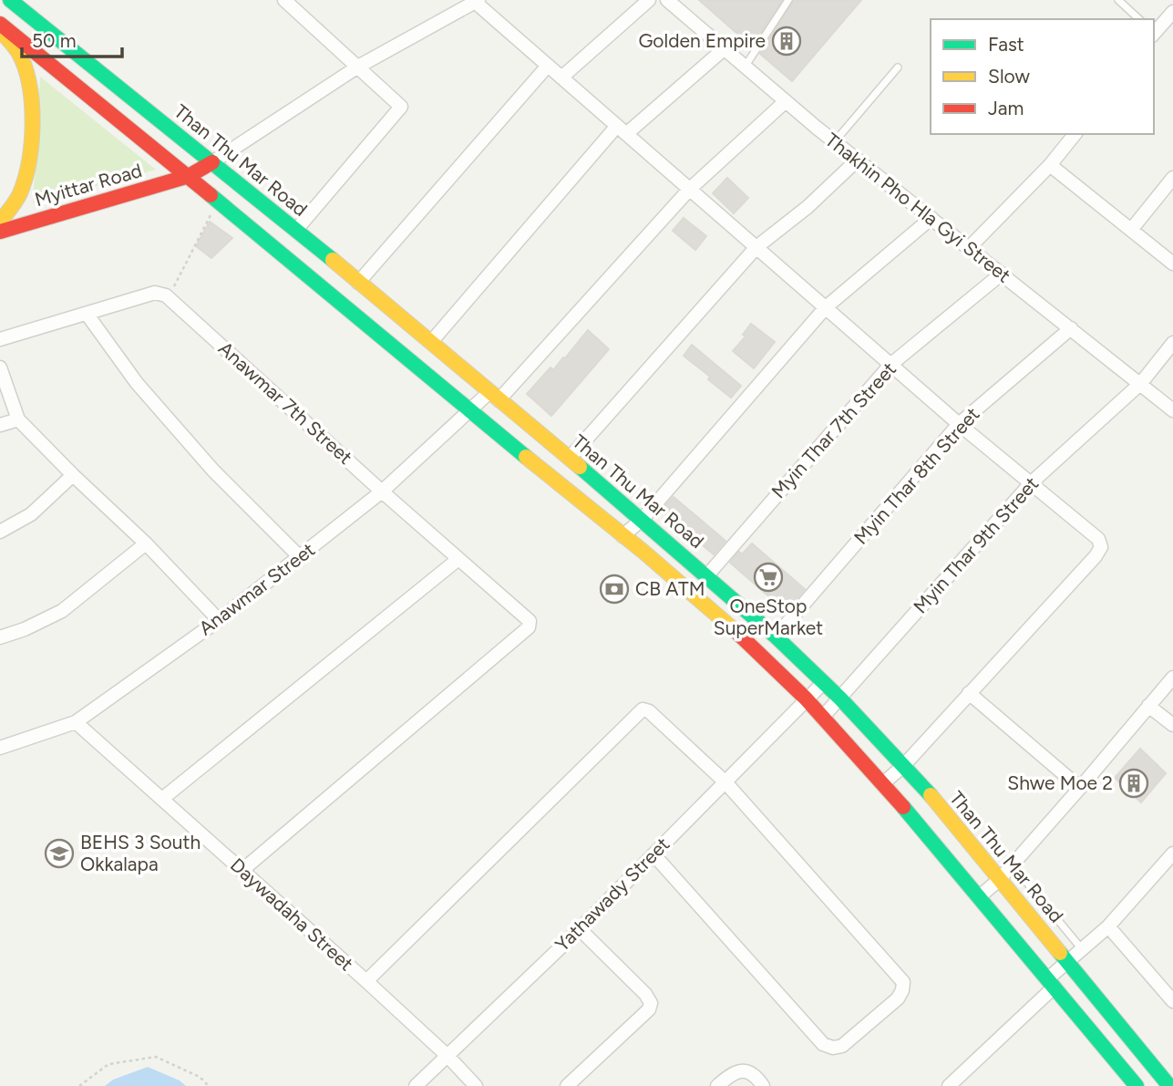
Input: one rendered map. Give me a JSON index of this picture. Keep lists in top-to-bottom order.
{
  "streets": {
    "main road": ["Than Thu Mar Road", "Myittar Road"],
    "street": [
      "Thakhin Pho Hla Gyi Street",
      "Anawmar 7th Street",
      "Myin Thar 7th Street",
      "Myin Thar 8th Street",
      "Myin Thar 9th Street",
      "Anawmar Street",
      "Yathawady Street",
      "Daywadaha Street"
    ]
  },
  "crossings": [
    ["Than Thu Mar Road", "Myittar Road"],
    ["Than Thu Mar Road", "Myin Thar 7th Street"],
    ["Than Thu Mar Road", "Myin Thar 8th Street"],
    ["Than Thu Mar Road", "Myin Thar 9th Street"],
    ["Than Thu Mar Road", "Anawmar Street"],
    ["Than Thu Mar Road", "Yathawady Street"],
    ["Thakhin Pho Hla Gyi Street", "Myin Thar 7th Street"],
    ["Thakhin Pho Hla Gyi Street", "Myin Thar 8th Street"],
    ["Thakhin Pho Hla Gyi Street", "Myin Thar 9th Street"],
    ["Thakhin Pho Hla Gyi Street", "Anawmar Street"],
    ["Anawmar 7th Street", "Anawmar Street"],
    ["Anawmar 7th Street", "Daywadaha Street"],
    ["Anawmar Street", "Daywadaha Street"],
    ["Yathawady Street", "Daywadaha Street"]
  ],
  "places": {
    "building": ["Golden Empire", "Shwe Moe 2"],
    "supermarket": ["OneStop SuperMarket"],
    "bank": ["CB ATM"],
    "school or university": ["BEHS 3 South Okkalapa"]
  },
  "legend": ["Fast", "Slow", "Jam"],
  "scale_bar": "50 m"
}
